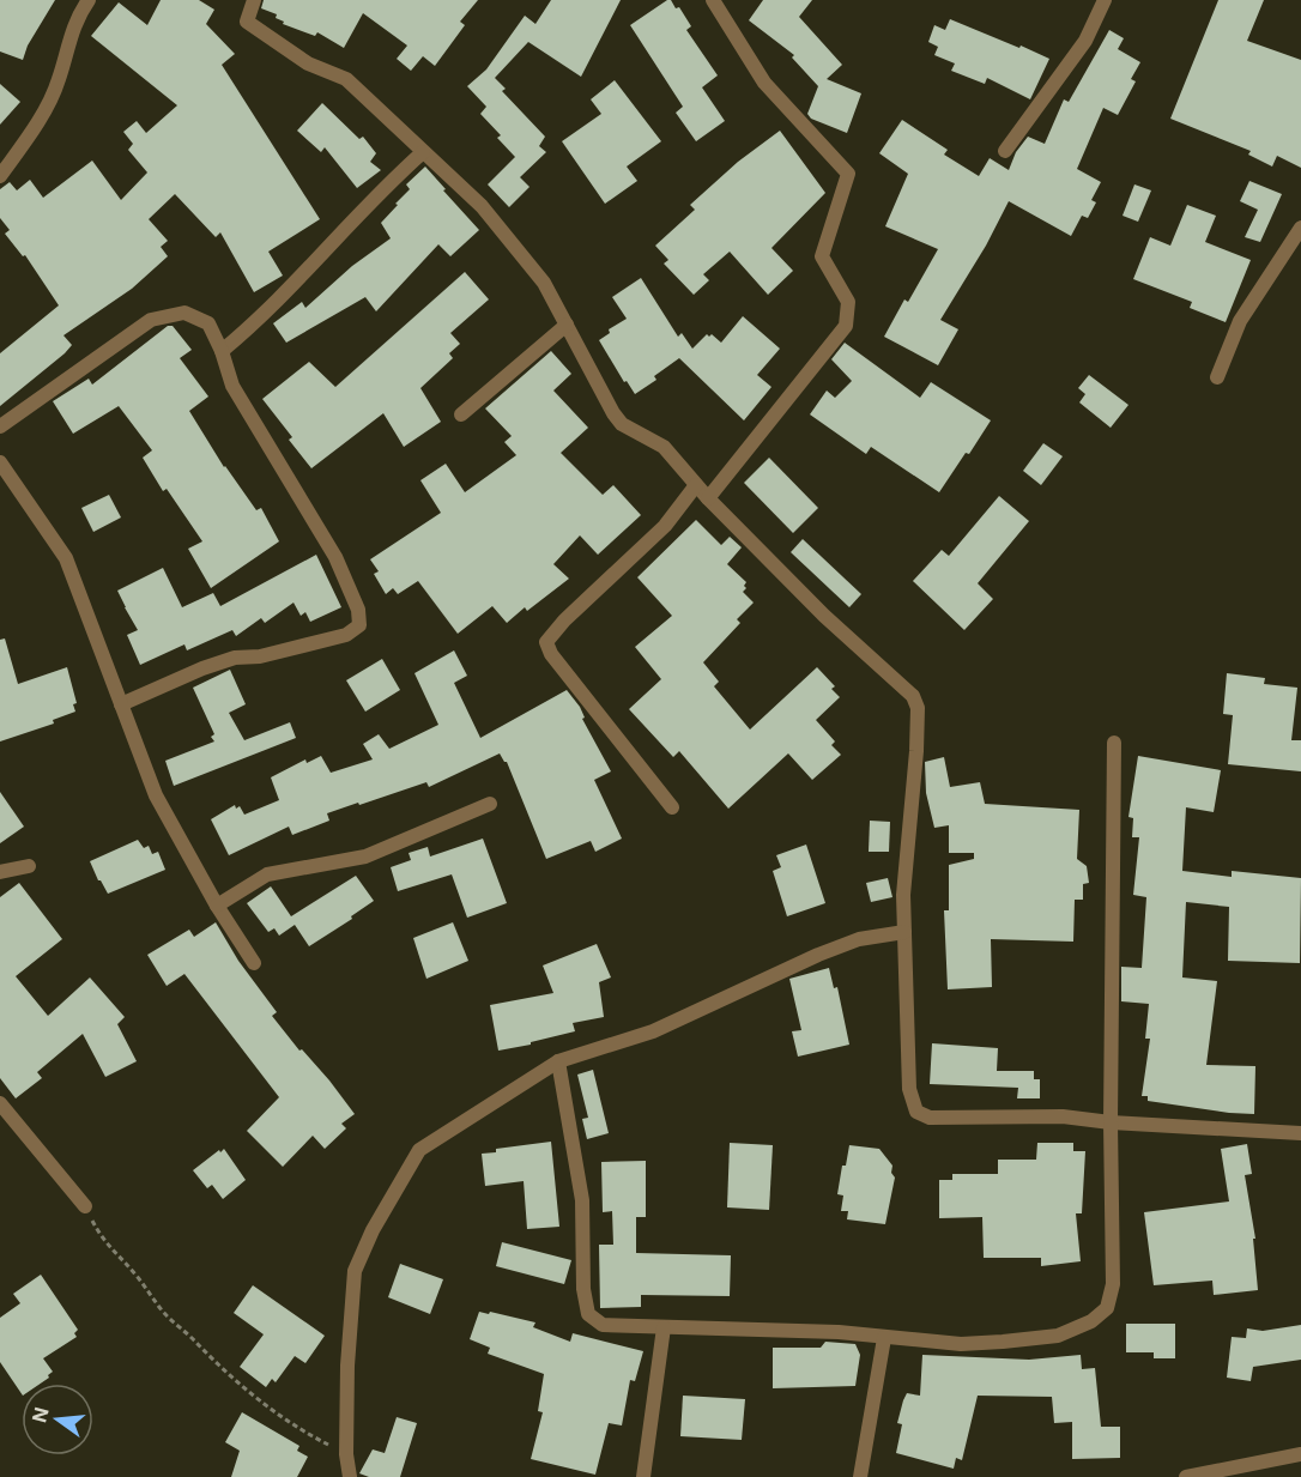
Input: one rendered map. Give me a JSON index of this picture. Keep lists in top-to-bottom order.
{
  "north": "left"
}
